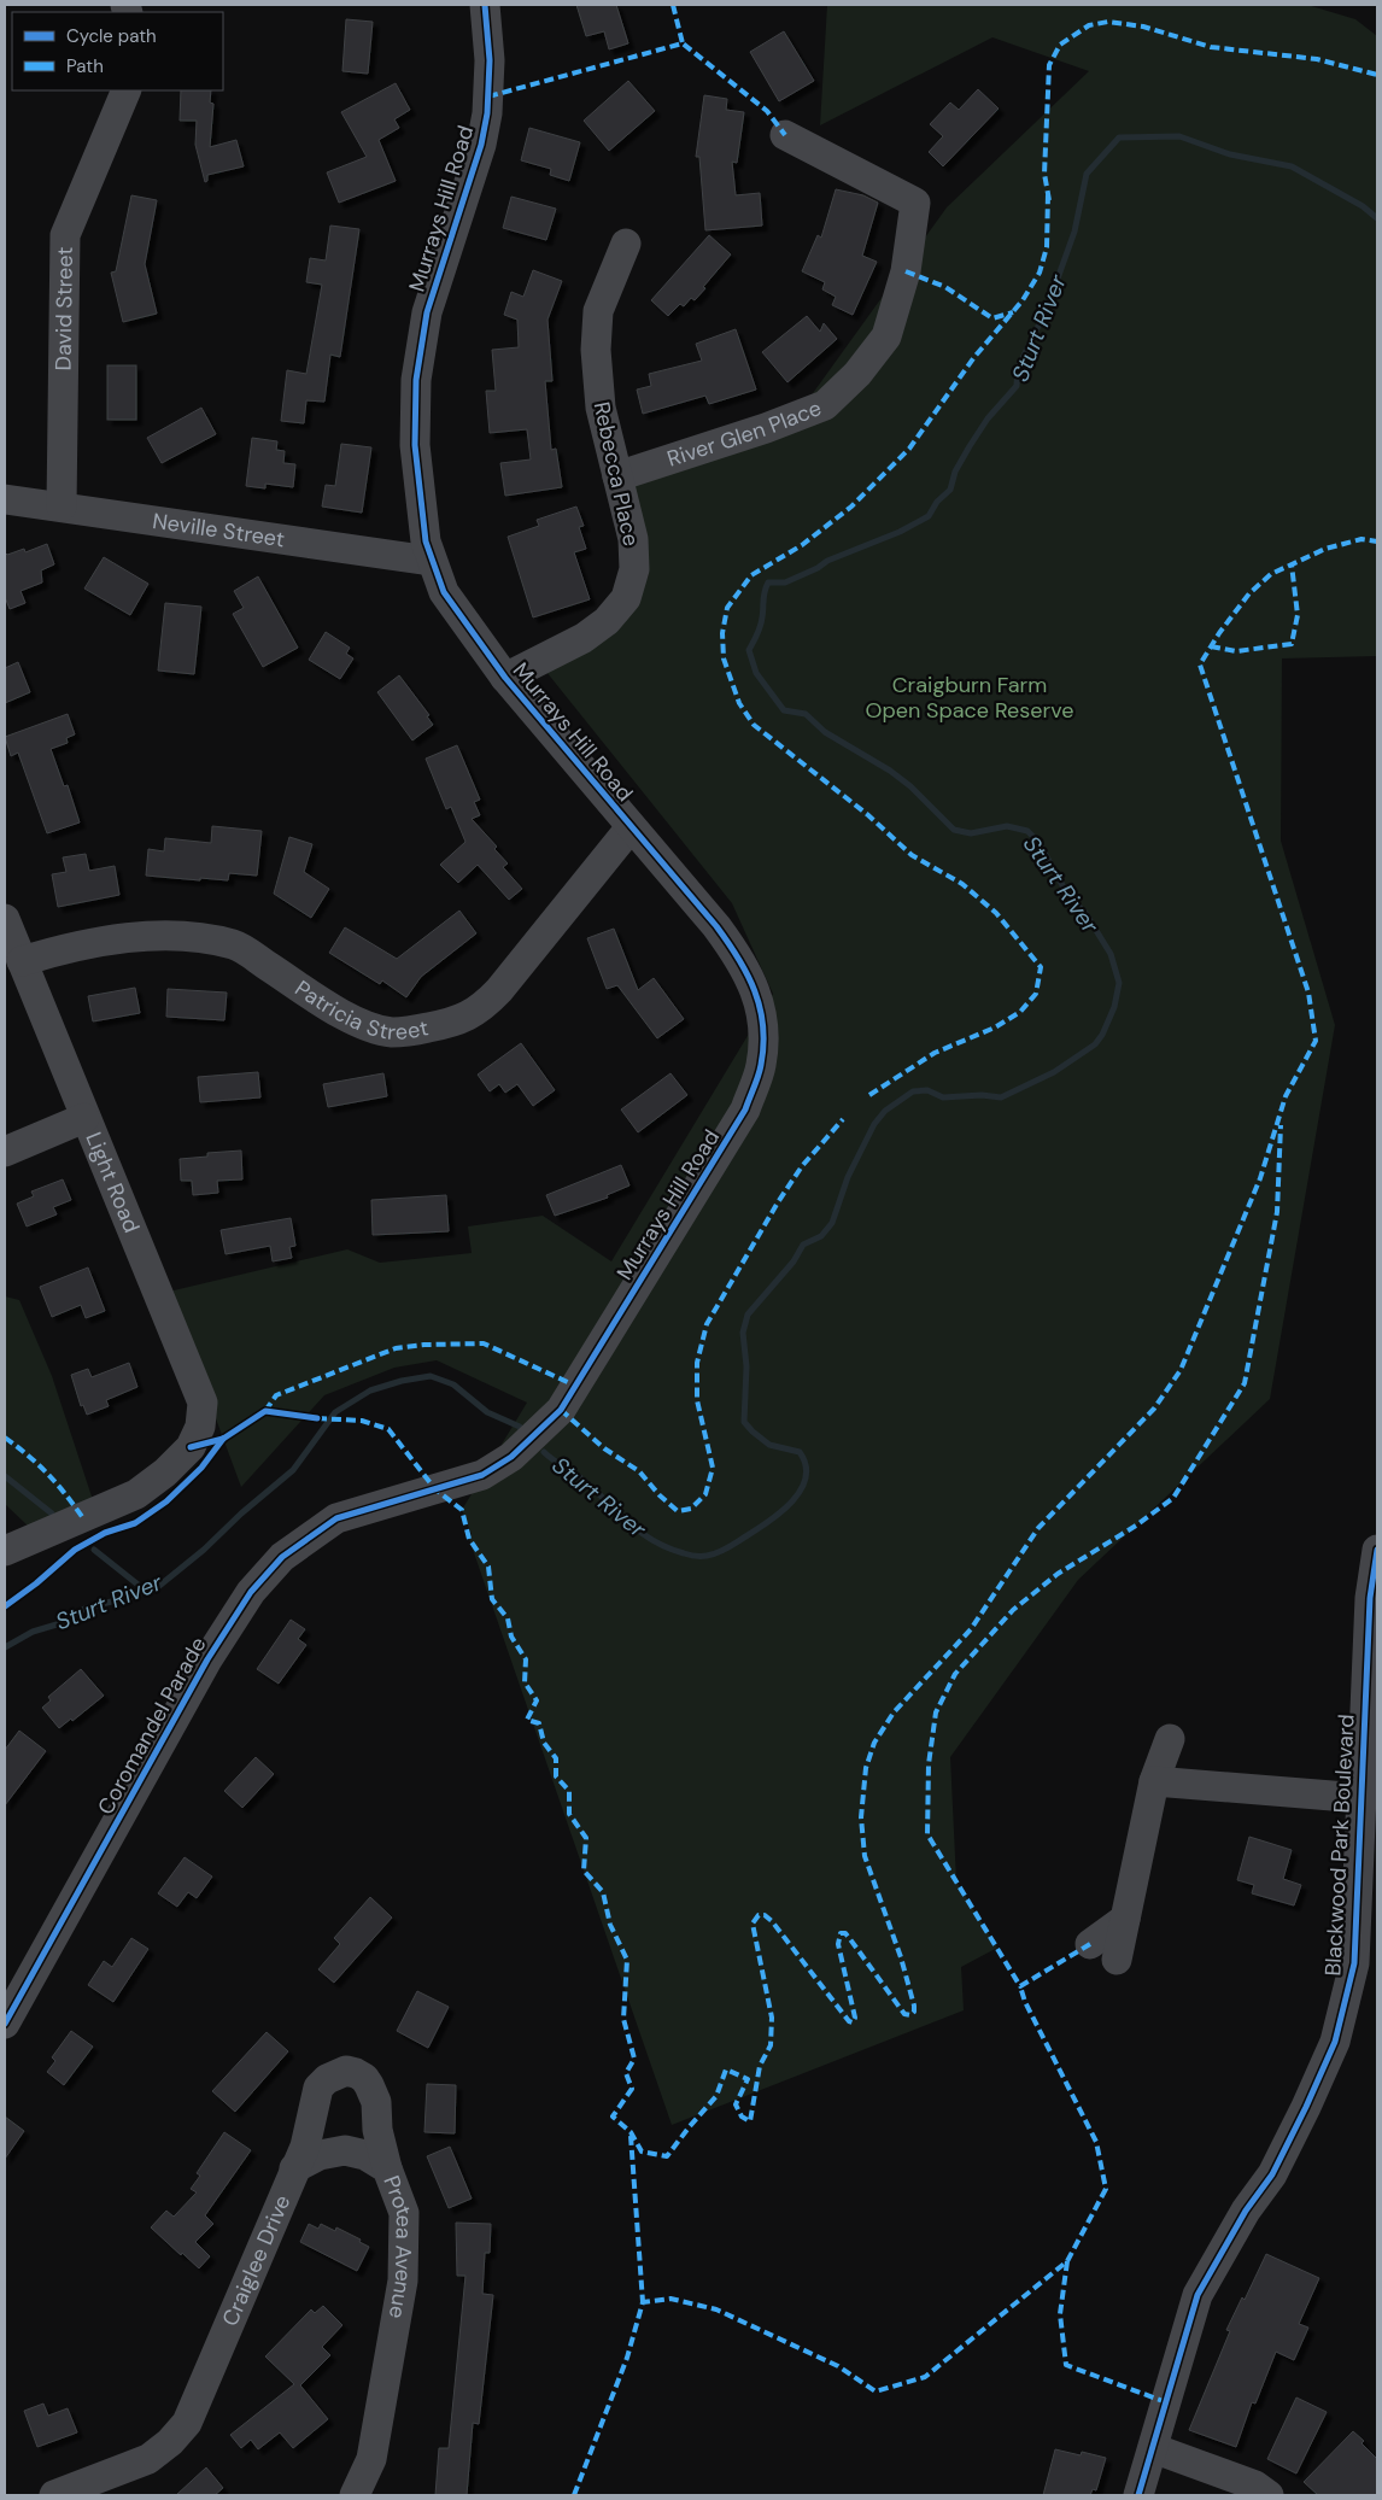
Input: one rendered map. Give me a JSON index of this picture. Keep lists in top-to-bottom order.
{
  "streets": {
    "street": [
      "Murrays Hill Road",
      "David Street",
      "River Glen Place",
      "Rebecca Place",
      "Neville Street",
      "Patricia Street",
      "Light Road",
      "Coromandel Parade",
      "Blackwood Park Boulevard",
      "Protea Avenue",
      "Craiglee Drive"
    ]
  },
  "crossings": [
    ["Murrays Hill Road", "Rebecca Place"],
    ["Murrays Hill Road", "Neville Street"],
    ["Murrays Hill Road", "Patricia Street"],
    ["Murrays Hill Road", "Coromandel Parade"],
    ["David Street", "Neville Street"],
    ["River Glen Place", "Rebecca Place"],
    ["Patricia Street", "Light Road"],
    ["Protea Avenue", "Craiglee Drive"]
  ],
  "water": ["Sturt River"],
  "parks": ["Craigburn Farm Open Space Reserve"],
  "legend": ["Cycle path", "Path"]
}
